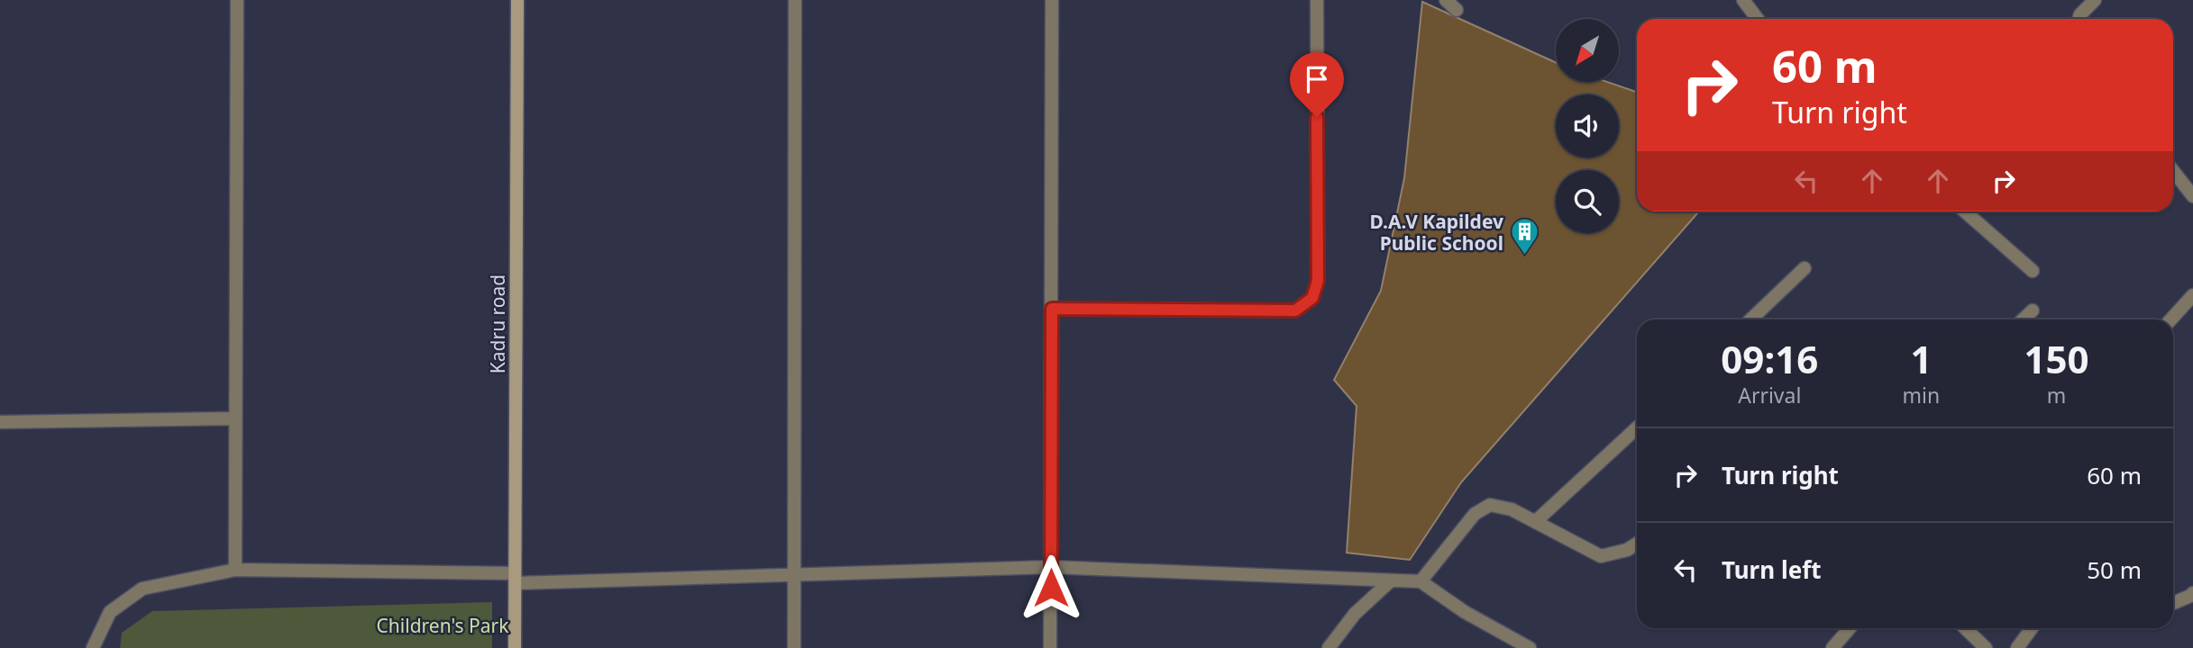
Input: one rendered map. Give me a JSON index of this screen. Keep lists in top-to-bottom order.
{
  "streets": {
    "main road": ["Kadru road"]
  },
  "parks": ["Children's Park"],
  "places": {
    "building": ["D.A.V Kapildev Public School"]
  },
  "north": "bottom left",
  "page": {
    "turn": ["60 m", "Turn right"],
    "eta": [
      "09:16",
      "Arrival",
      "1",
      "min",
      "150",
      "m"
    ],
    "list": [
      {
        "name": "Turn right",
        "value": "60 m"
      },
      {
        "name": "Turn left",
        "value": "50 m"
      }
    ]
  }
}
